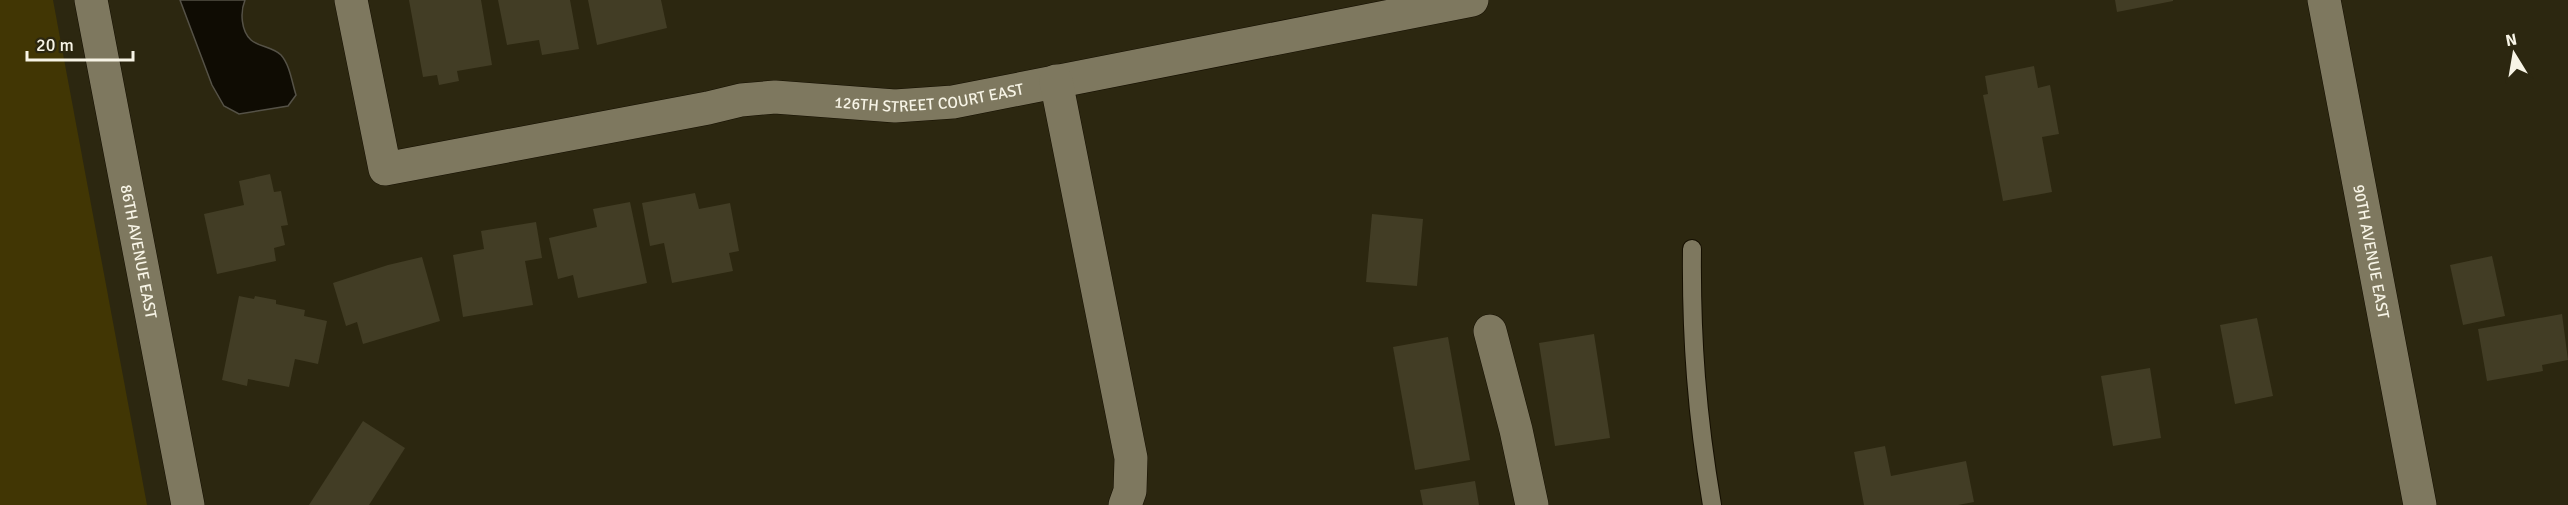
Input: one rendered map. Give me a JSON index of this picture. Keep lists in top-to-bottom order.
{
  "streets": {
    "street": ["126TH STREET COURT EAST", "90TH AVENUE EAST", "86TH AVENUE EAST"]
  },
  "scale_bar": "20 m",
  "north": "top"
}
